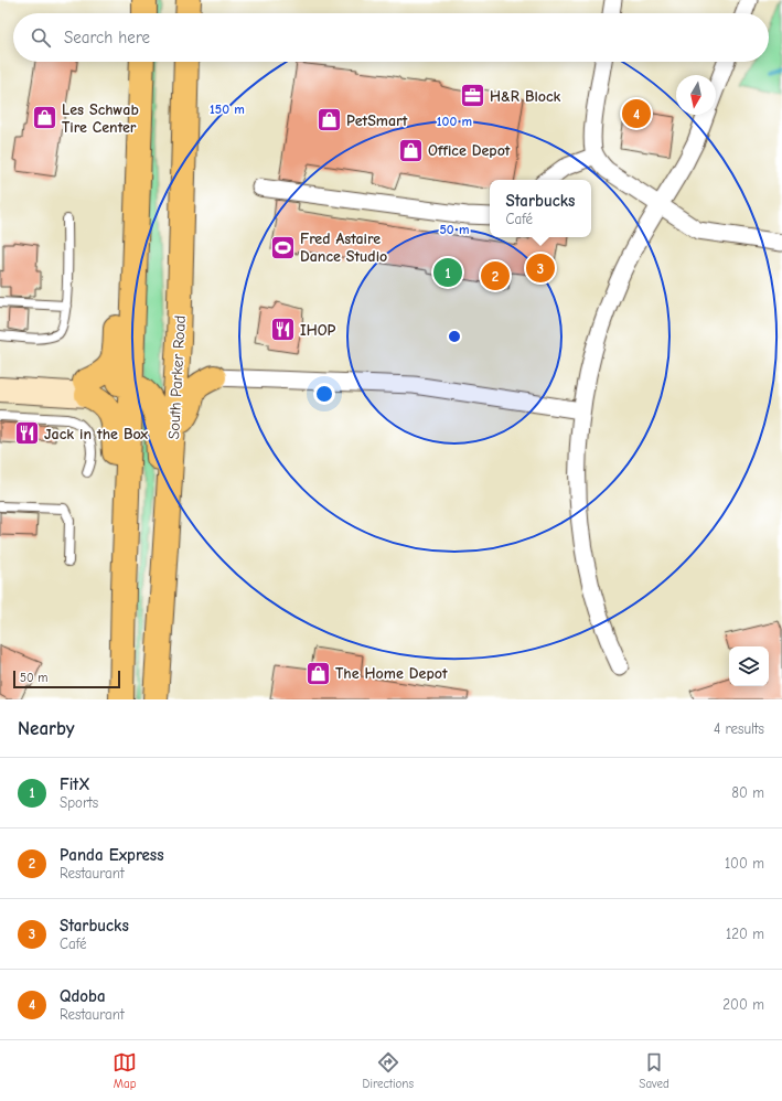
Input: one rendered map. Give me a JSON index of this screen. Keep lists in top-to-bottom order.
{
  "streets": {
    "highway": ["South Parker Road"]
  },
  "places": {
    "office": ["H&R Block"],
    "shop": [
      "Les Schwab Tire Center",
      "PetSmart",
      "Office Depot",
      "The Home Depot"
    ],
    "sports": ["Fred Astaire Dance Studio"],
    "restaurant": ["IHOP", "Jack in the Box"]
  },
  "scale_bar": "50 m",
  "north": "bottom",
  "page": {
    "search": "Search here",
    "pins": [
      "4",
      "3",
      "1",
      "2"
    ],
    "popup": ["Starbucks", "Café"],
    "scale": "50 m",
    "heading": ["Nearby", "4 results"],
    "list": [
      {
        "mark": "1",
        "name": "FitX",
        "note": "Sports",
        "value": "80 m"
      },
      {
        "mark": "2",
        "name": "Panda Express",
        "note": "Restaurant",
        "value": "100 m"
      },
      {
        "mark": "3",
        "name": "Starbucks",
        "note": "Café",
        "value": "120 m"
      },
      {
        "mark": "4",
        "name": "Qdoba",
        "note": "Restaurant",
        "value": "200 m"
      }
    ],
    "nav": ["Map", "Directions", "Saved"]
  },
  "rings": ["150 m", "100 m", "50 m"]
}
